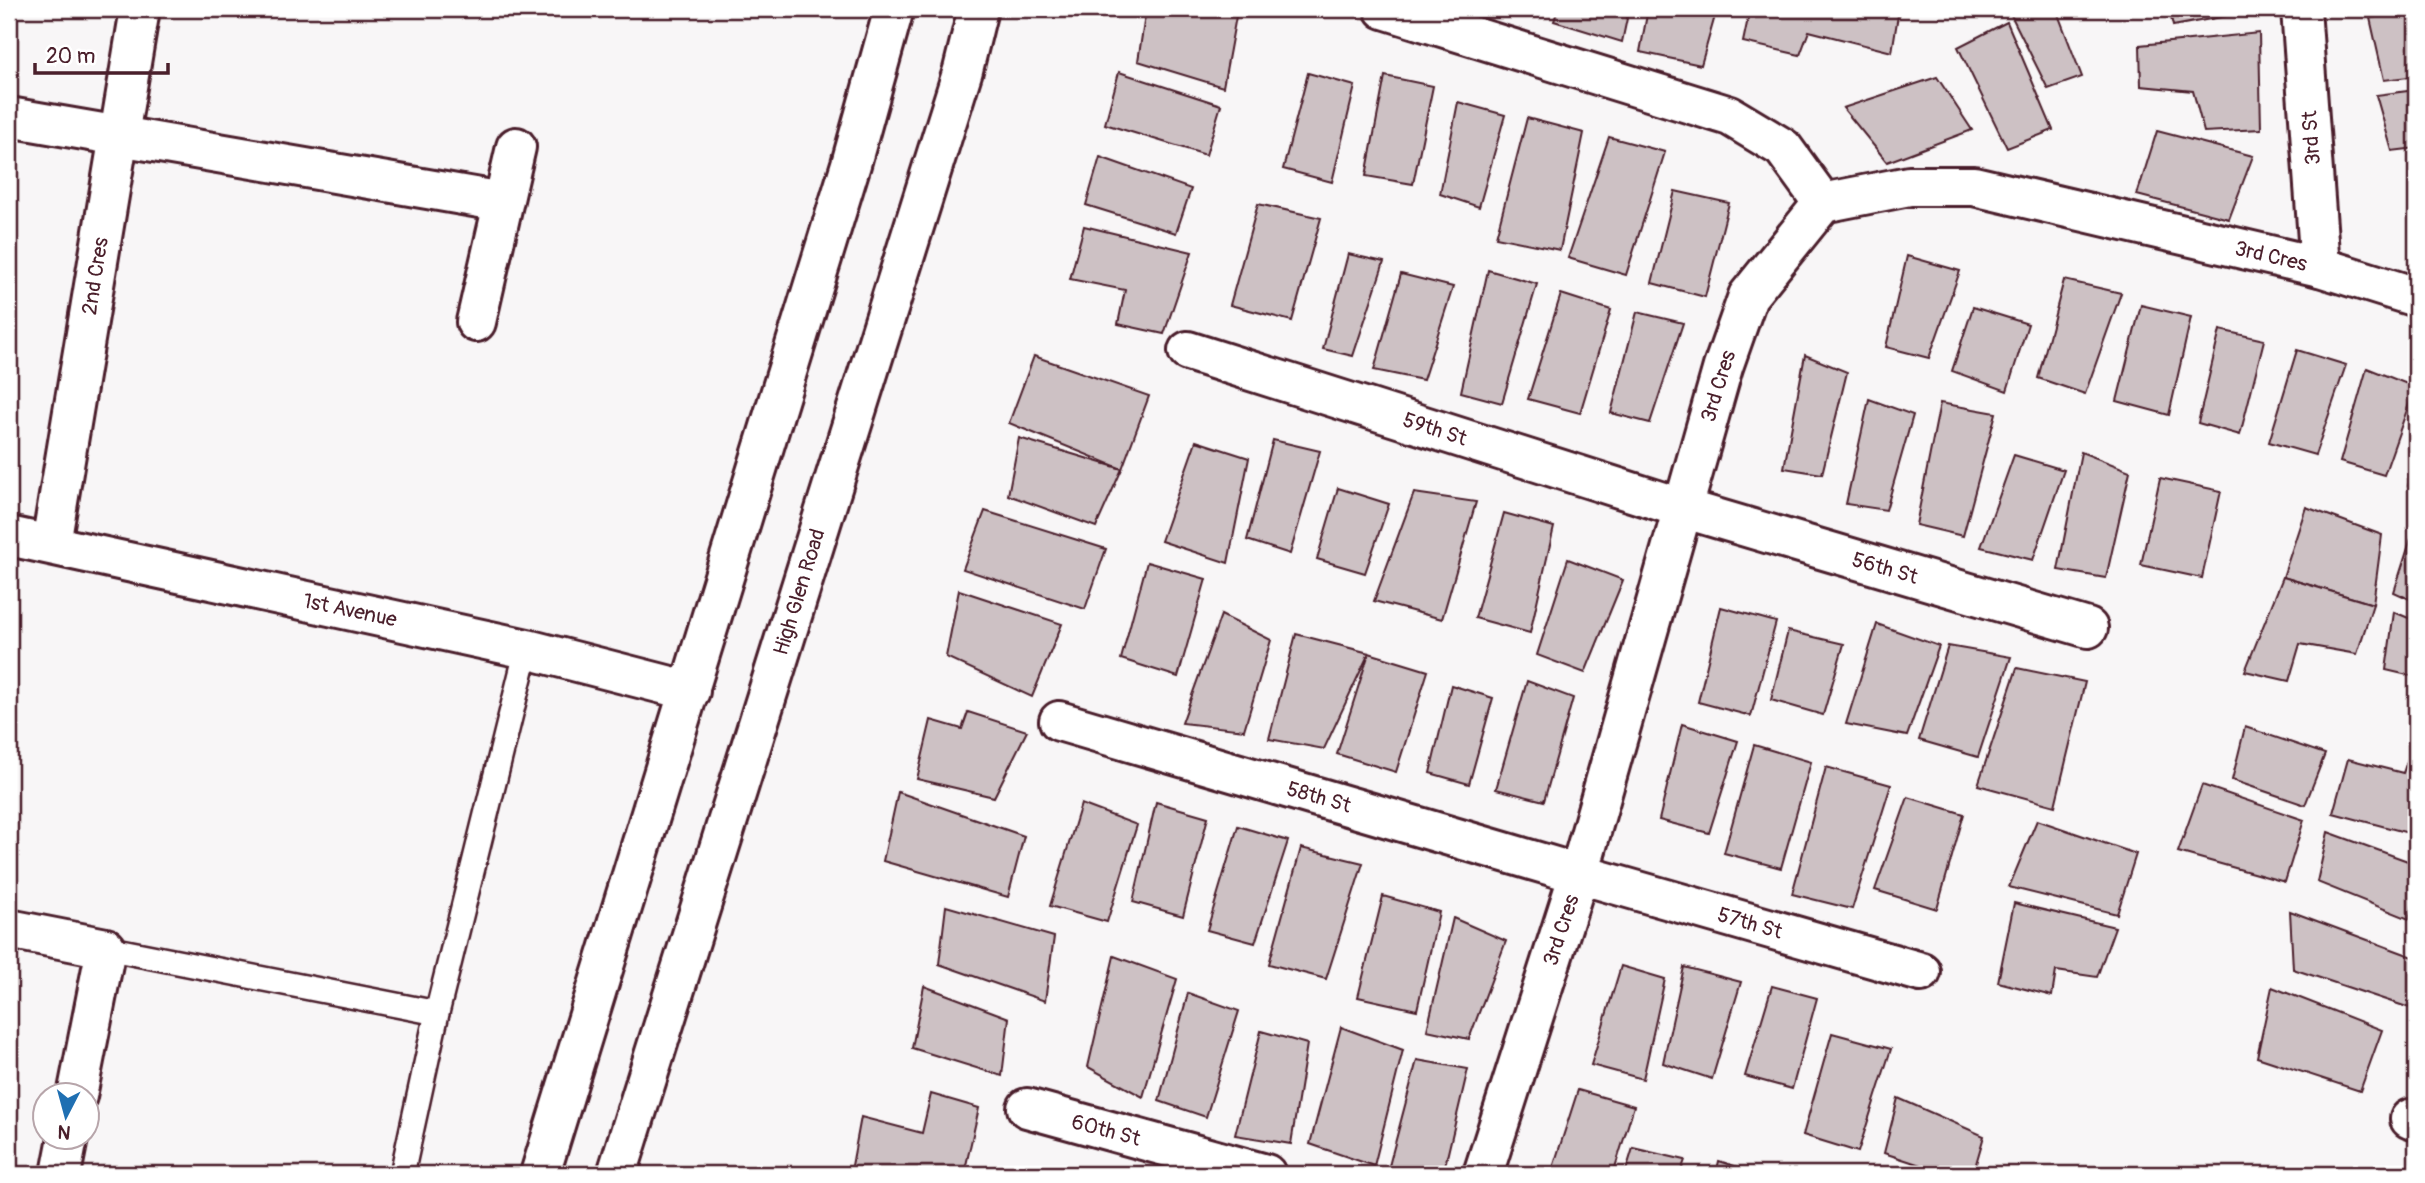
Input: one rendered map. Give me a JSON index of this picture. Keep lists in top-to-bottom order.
{
  "streets": {
    "street": [
      "3rd St",
      "3rd Cres",
      "2nd Cres",
      "59th St",
      "56th St",
      "High Glen Road",
      "1st Avenue",
      "58th St",
      "57th St",
      "60th St"
    ]
  },
  "crossings": [
    ["3rd St", "3rd Cres"],
    ["3rd Cres", "59th St"],
    ["3rd Cres", "56th St"],
    ["3rd Cres", "58th St"],
    ["3rd Cres", "57th St"],
    ["2nd Cres", "1st Avenue"],
    ["59th St", "56th St"],
    ["58th St", "57th St"]
  ],
  "scale_bar": "20 m",
  "north": "bottom"
}
